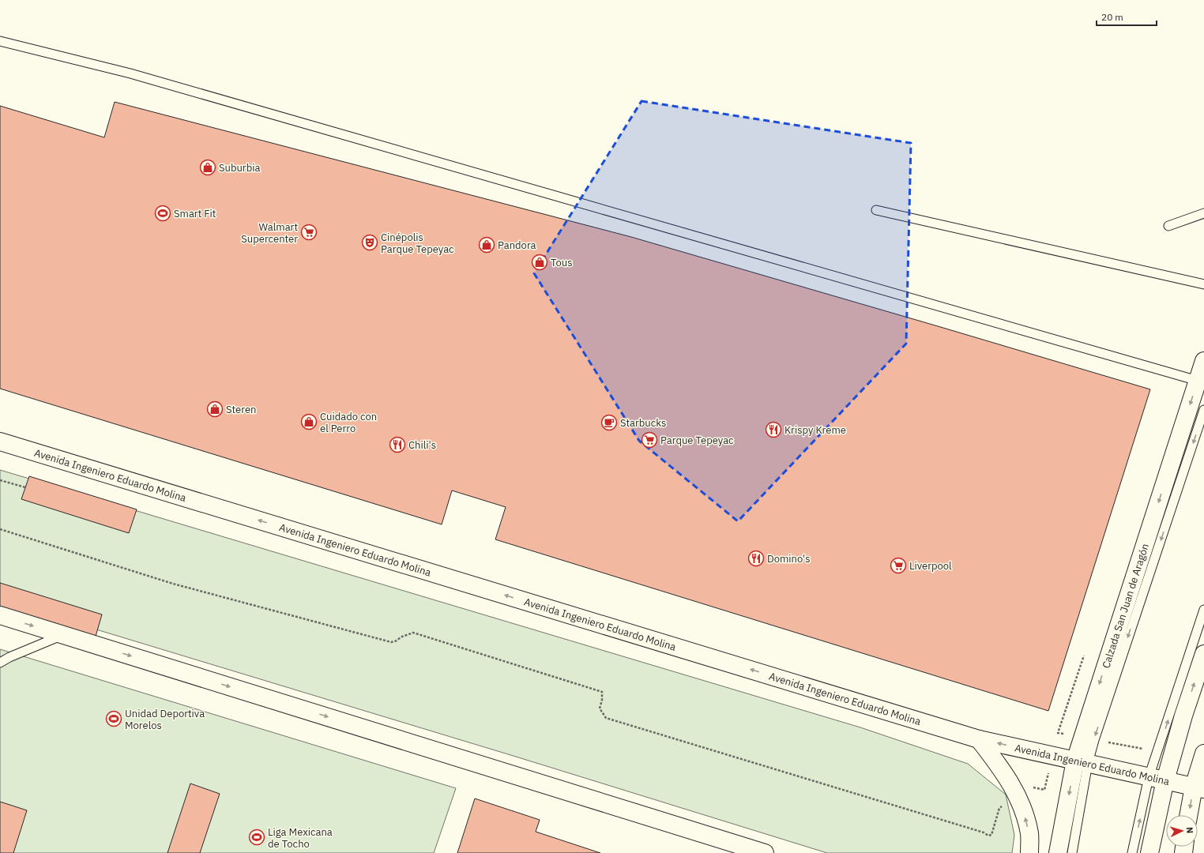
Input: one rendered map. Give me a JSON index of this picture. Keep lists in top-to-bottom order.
{
  "streets": {
    "main road": ["Avenida Ingeniero Eduardo Molina", "Calzada San Juan de Aragón"]
  },
  "crossings": [
    ["Avenida Ingeniero Eduardo Molina", "Calzada San Juan de Aragón"]
  ],
  "one_way": ["Avenida Ingeniero Eduardo Molina"],
  "places": {
    "shop": [
      "Suburbia",
      "Pandora",
      "Tous",
      "Steren",
      "Cuidado con el Perro"
    ],
    "sports": ["Smart Fit", "Unidad Deportiva Morelos", "Liga Mexicana de Tocho"],
    "supermarket": ["Walmart Supercenter", "Parque Tepeyac", "Liverpool"],
    "theatre": ["Cinépolis Parque Tepeyac"],
    "cafe": ["Starbucks"],
    "restaurant": ["Krispy Kreme", "Chili's", "Domino's"]
  },
  "scale_bar": "20 m",
  "north": "right"
}
